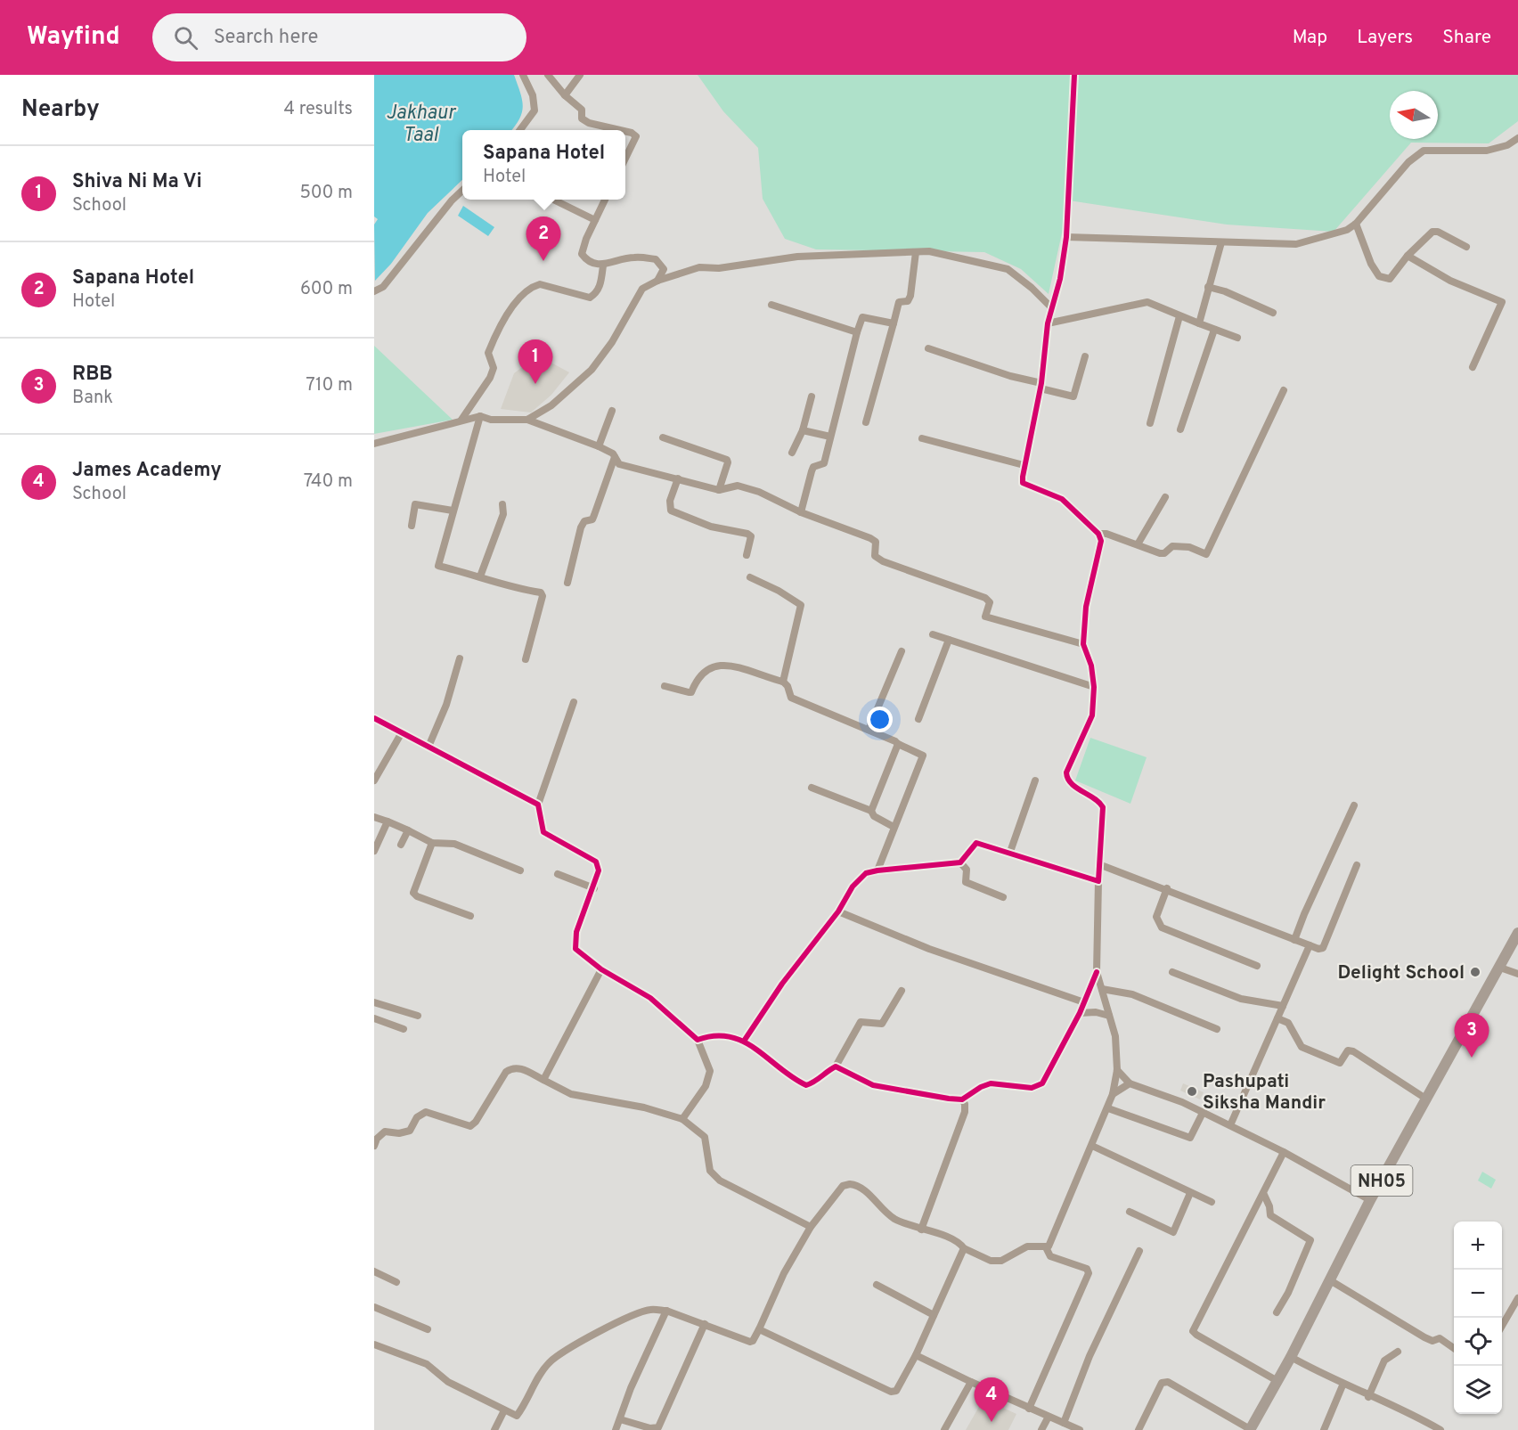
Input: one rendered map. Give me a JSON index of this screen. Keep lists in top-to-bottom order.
{
  "streets": {
    "main road": ["NH05"]
  },
  "water": ["Jakhaur Taal"],
  "places": ["Delight School", "Pashupati Siksha Mandir"],
  "north": "left",
  "page": {
    "header": "Wayfind",
    "search": "Search here",
    "nav": ["Map", "Layers", "Share"],
    "heading": ["Nearby", "4 results"],
    "popup": ["Sapana Hotel", "Hotel"],
    "list": [
      {
        "mark": "1",
        "name": "Shiva Ni Ma Vi",
        "note": "School",
        "value": "500 m"
      },
      {
        "mark": "2",
        "name": "Sapana Hotel",
        "note": "Hotel",
        "value": "600 m"
      },
      {
        "mark": "3",
        "name": "RBB",
        "note": "Bank",
        "value": "710 m"
      },
      {
        "mark": "4",
        "name": "James Academy",
        "note": "School",
        "value": "740 m"
      }
    ],
    "pins": [
      "2",
      "1",
      "3",
      "4"
    ],
    "map_buttons": ["+", "−"]
  }
}
